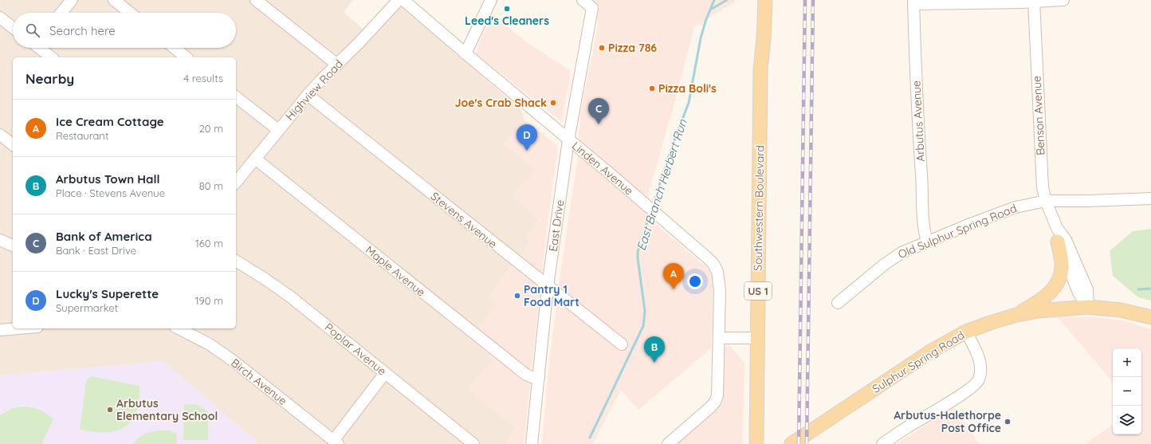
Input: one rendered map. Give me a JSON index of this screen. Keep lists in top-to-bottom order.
{
  "streets": {
    "main road": ["Southwestern Boulevard", "US 1", "Sulphur Spring Road"],
    "street": [
      "Highview Road",
      "Benson Avenue",
      "Arbutus Avenue",
      "Linden Avenue",
      "Stevens Avenue",
      "East Drive",
      "Old Sulphur Spring Road",
      "Maple Avenue",
      "Poplar Avenue",
      "Birch Avenue"
    ]
  },
  "crossings": [
    ["Highview Road", "Stevens Avenue"],
    ["Highview Road", "Maple Avenue"],
    ["Benson Avenue", "Old Sulphur Spring Road"],
    ["Benson Avenue", "Sulphur Spring Road"],
    ["Arbutus Avenue", "Old Sulphur Spring Road"],
    ["Linden Avenue", "East Drive"],
    ["Stevens Avenue", "East Drive"],
    ["East Drive", "Maple Avenue"]
  ],
  "water": ["East Branch Herbert Run"],
  "places": [
    "Leed's Cleaners",
    "Pizza 786",
    "Pizza Boli's",
    "Joe's Crab Shack",
    "Pantry 1 Food Mart",
    "Arbutus Elementary School",
    "Arbutus-Halethorpe Post Office"
  ],
  "page": {
    "search": "Search here",
    "heading": ["Nearby", "4 results"],
    "pins": [
      "C",
      "D",
      "A",
      "B"
    ],
    "list": [
      {
        "mark": "A",
        "name": "Ice Cream Cottage",
        "note": "Restaurant",
        "value": "20 m"
      },
      {
        "mark": "B",
        "name": "Arbutus Town Hall",
        "note": "Place · Stevens Avenue",
        "value": "80 m"
      },
      {
        "mark": "C",
        "name": "Bank of America",
        "note": "Bank · East Drive",
        "value": "160 m"
      },
      {
        "mark": "D",
        "name": "Lucky's Superette",
        "note": "Supermarket",
        "value": "190 m"
      }
    ],
    "map_buttons": ["+", "−"]
  }
}
